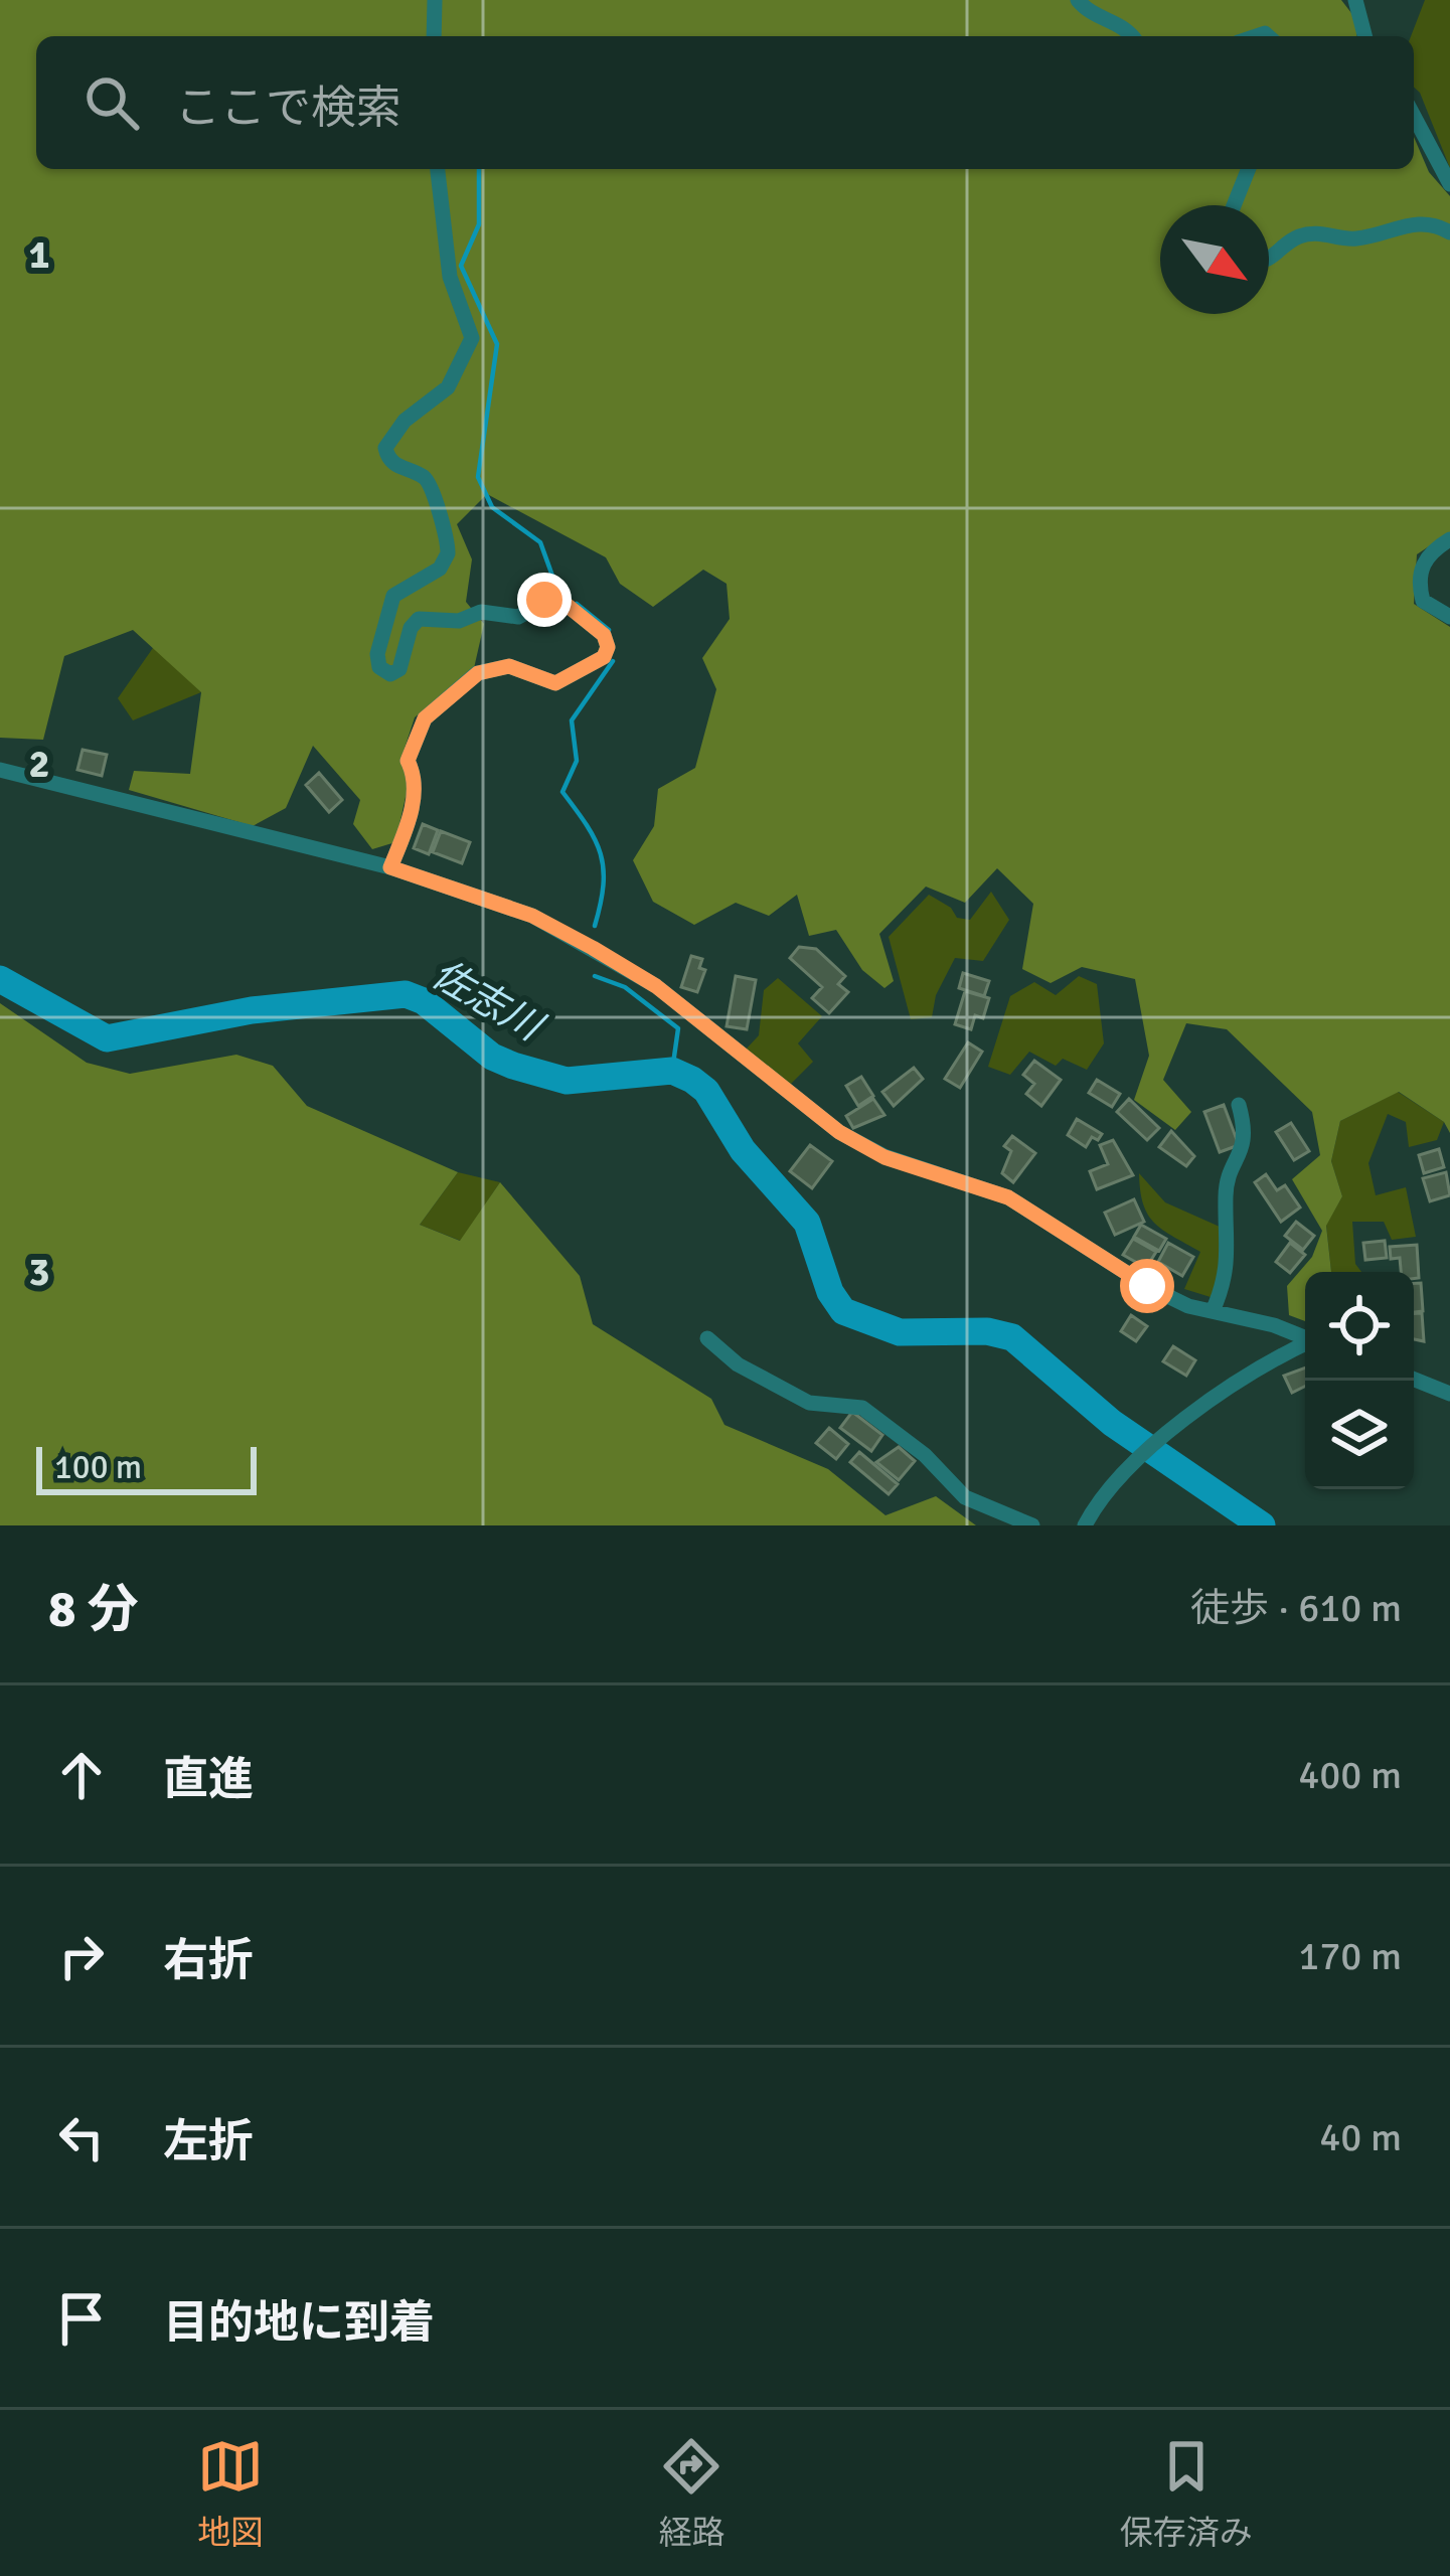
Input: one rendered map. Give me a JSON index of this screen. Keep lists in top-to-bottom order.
{
  "water": ["佐志川"],
  "scale_bar": "100 m",
  "north": "bottom right",
  "page": {
    "search": "ここで検索",
    "scale": "100 m",
    "heading": ["8 分", "徒歩 · 610 m"],
    "list": [
      ["直進", "400 m"],
      ["右折", "170 m"],
      ["左折", "40 m"],
      "目的地に到着"
    ],
    "nav": ["地図", "経路", "保存済み"]
  },
  "grid": {
    "rows": ["1", "2", "3"]
  }
}
